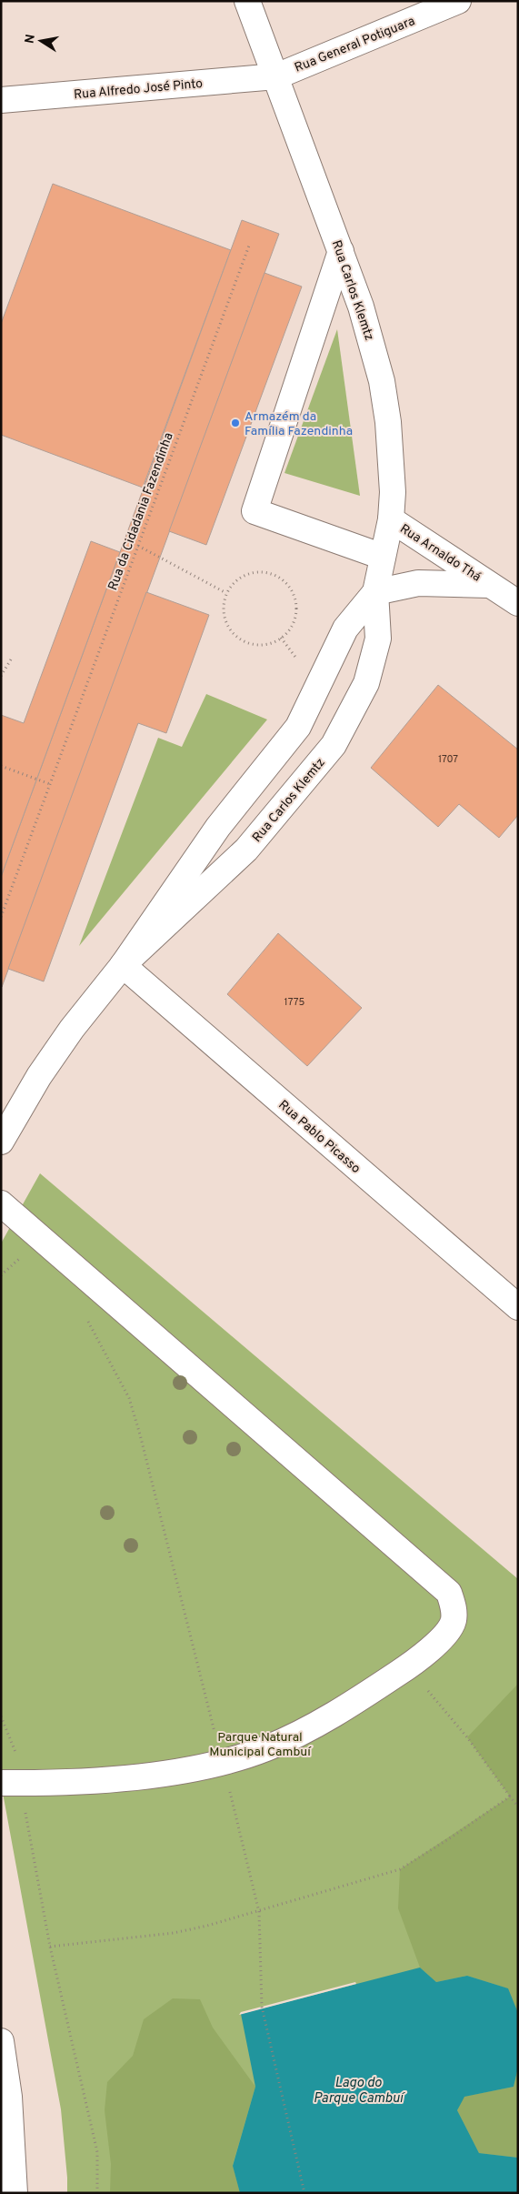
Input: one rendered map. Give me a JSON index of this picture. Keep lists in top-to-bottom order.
{
  "streets": {
    "main road": [
      "Rua General Potiguara",
      "Rua Alfredo José Pinto",
      "Rua Carlos Klemtz",
      "Rua Arnaldo Thá",
      "Rua Pablo Picasso"
    ],
    "path": ["Rua da Cidadania Fazendinha"]
  },
  "crossings": [
    ["Rua General Potiguara", "Rua Alfredo José Pinto"],
    ["Rua General Potiguara", "Rua Carlos Klemtz"],
    ["Rua Alfredo José Pinto", "Rua Carlos Klemtz"],
    ["Rua Carlos Klemtz", "Rua Arnaldo Thá"],
    ["Rua Carlos Klemtz", "Rua Pablo Picasso"]
  ],
  "water": ["Lago do Parque Cambuí"],
  "parks": ["Parque Natural Municipal Cambuí"],
  "places": ["Armazém da Família Fazendinha"],
  "house_numbers": ["1707", "1775"],
  "north": "left"
}
